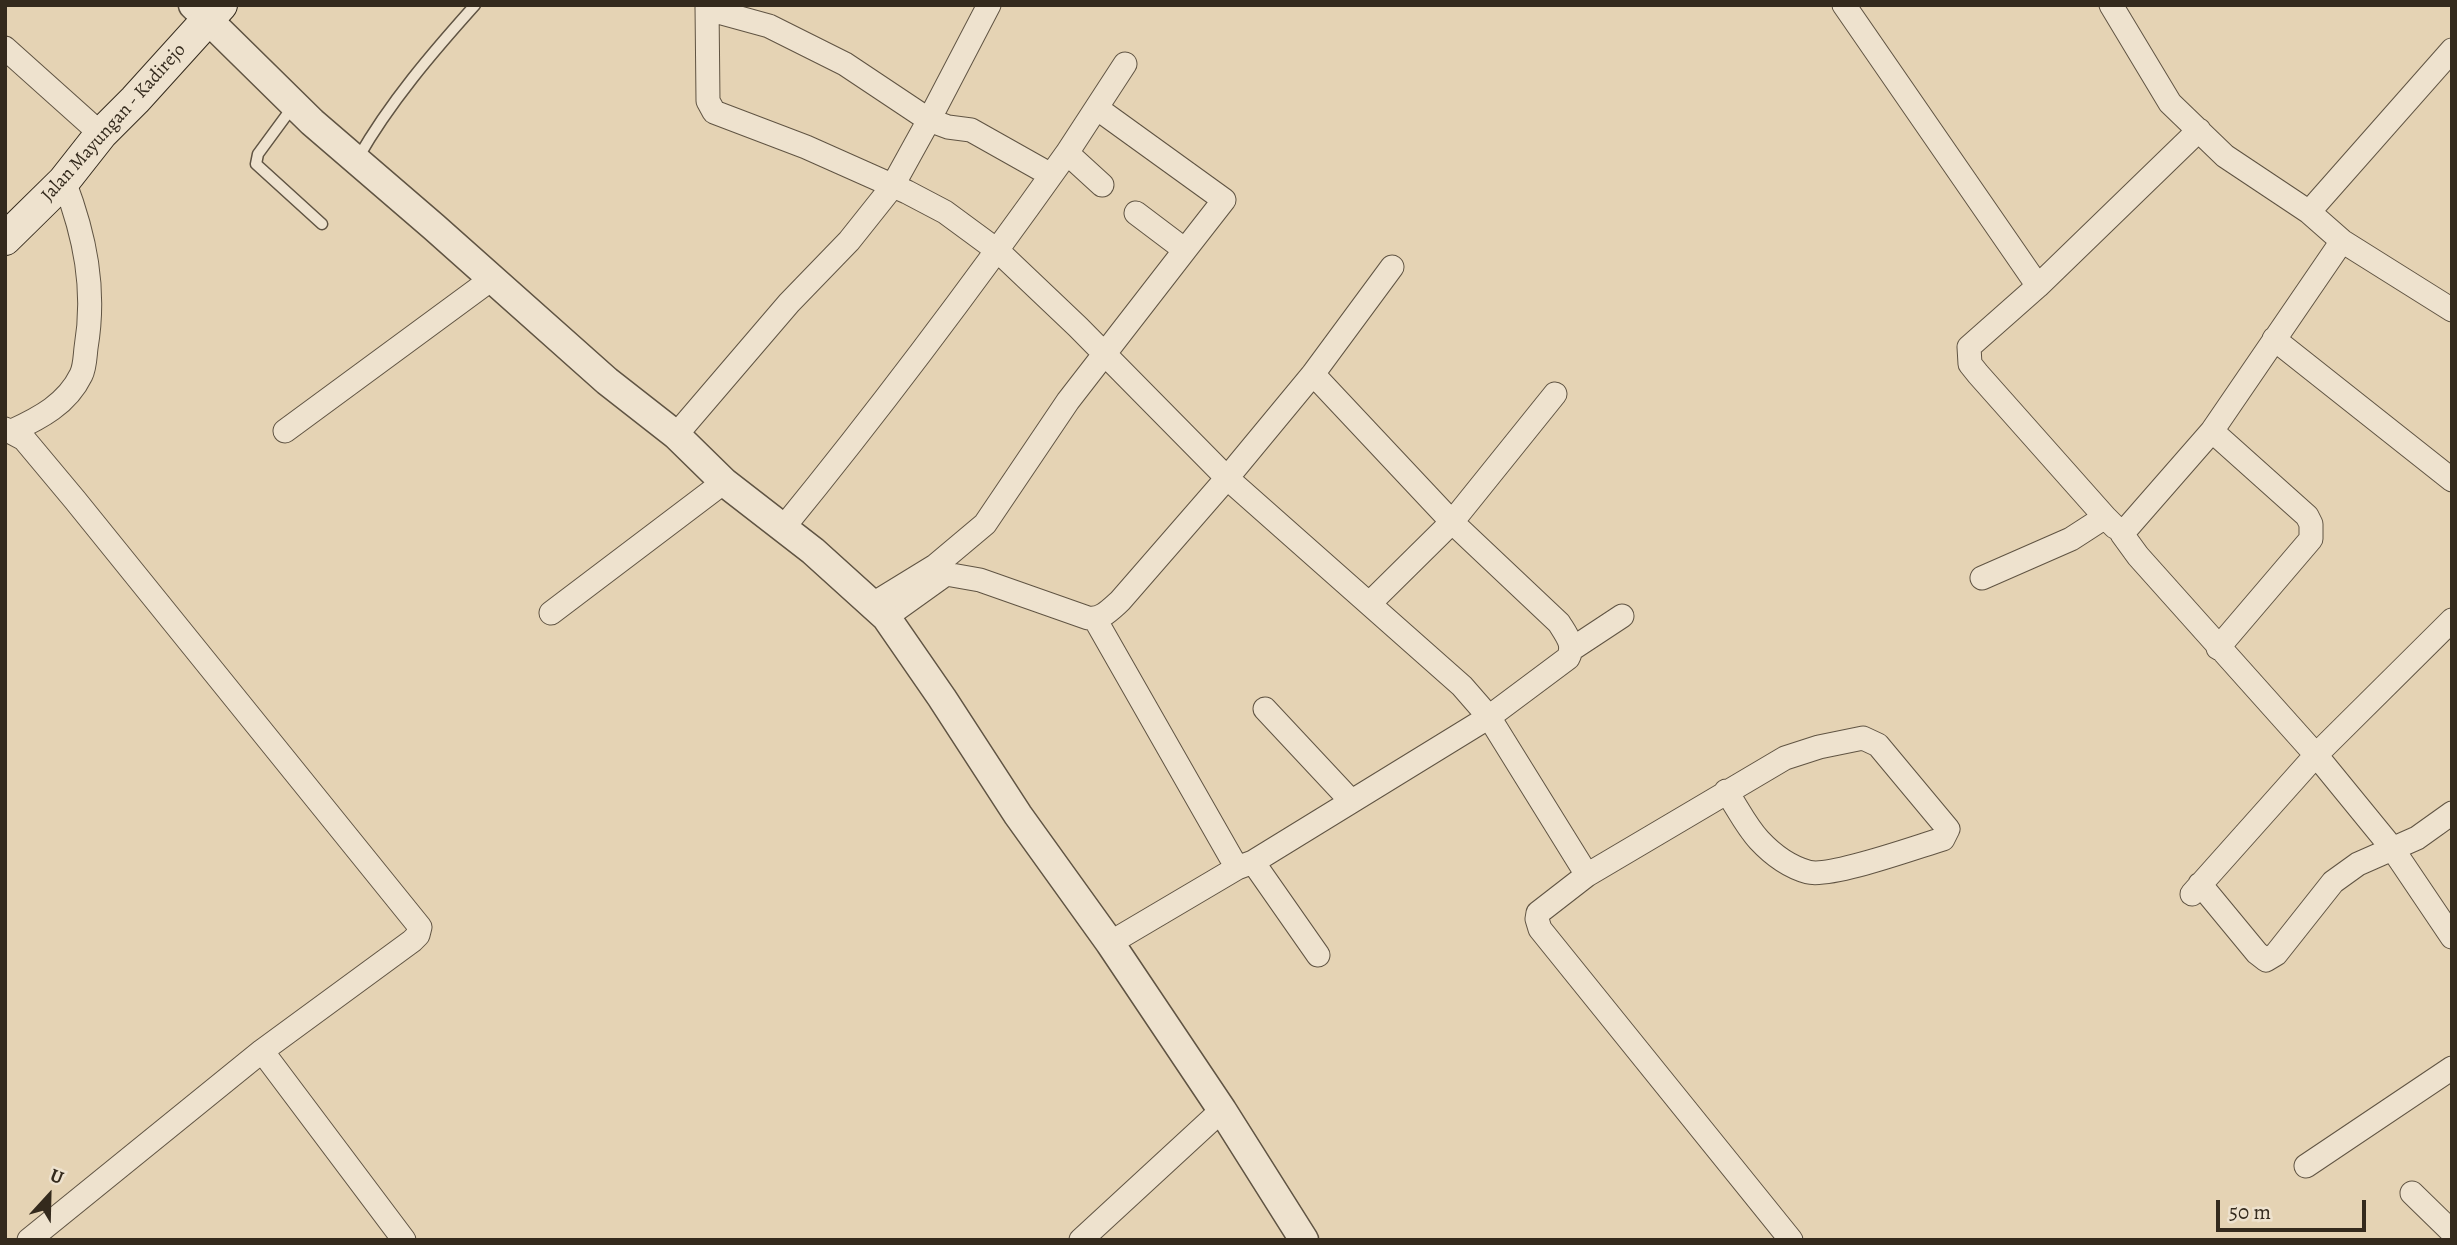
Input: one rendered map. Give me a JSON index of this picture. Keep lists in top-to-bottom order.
{
  "streets": {
    "main road": ["Jalan Mayungan - Kadirejo"]
  },
  "scale_bar": "50 m",
  "north": "top"
}
